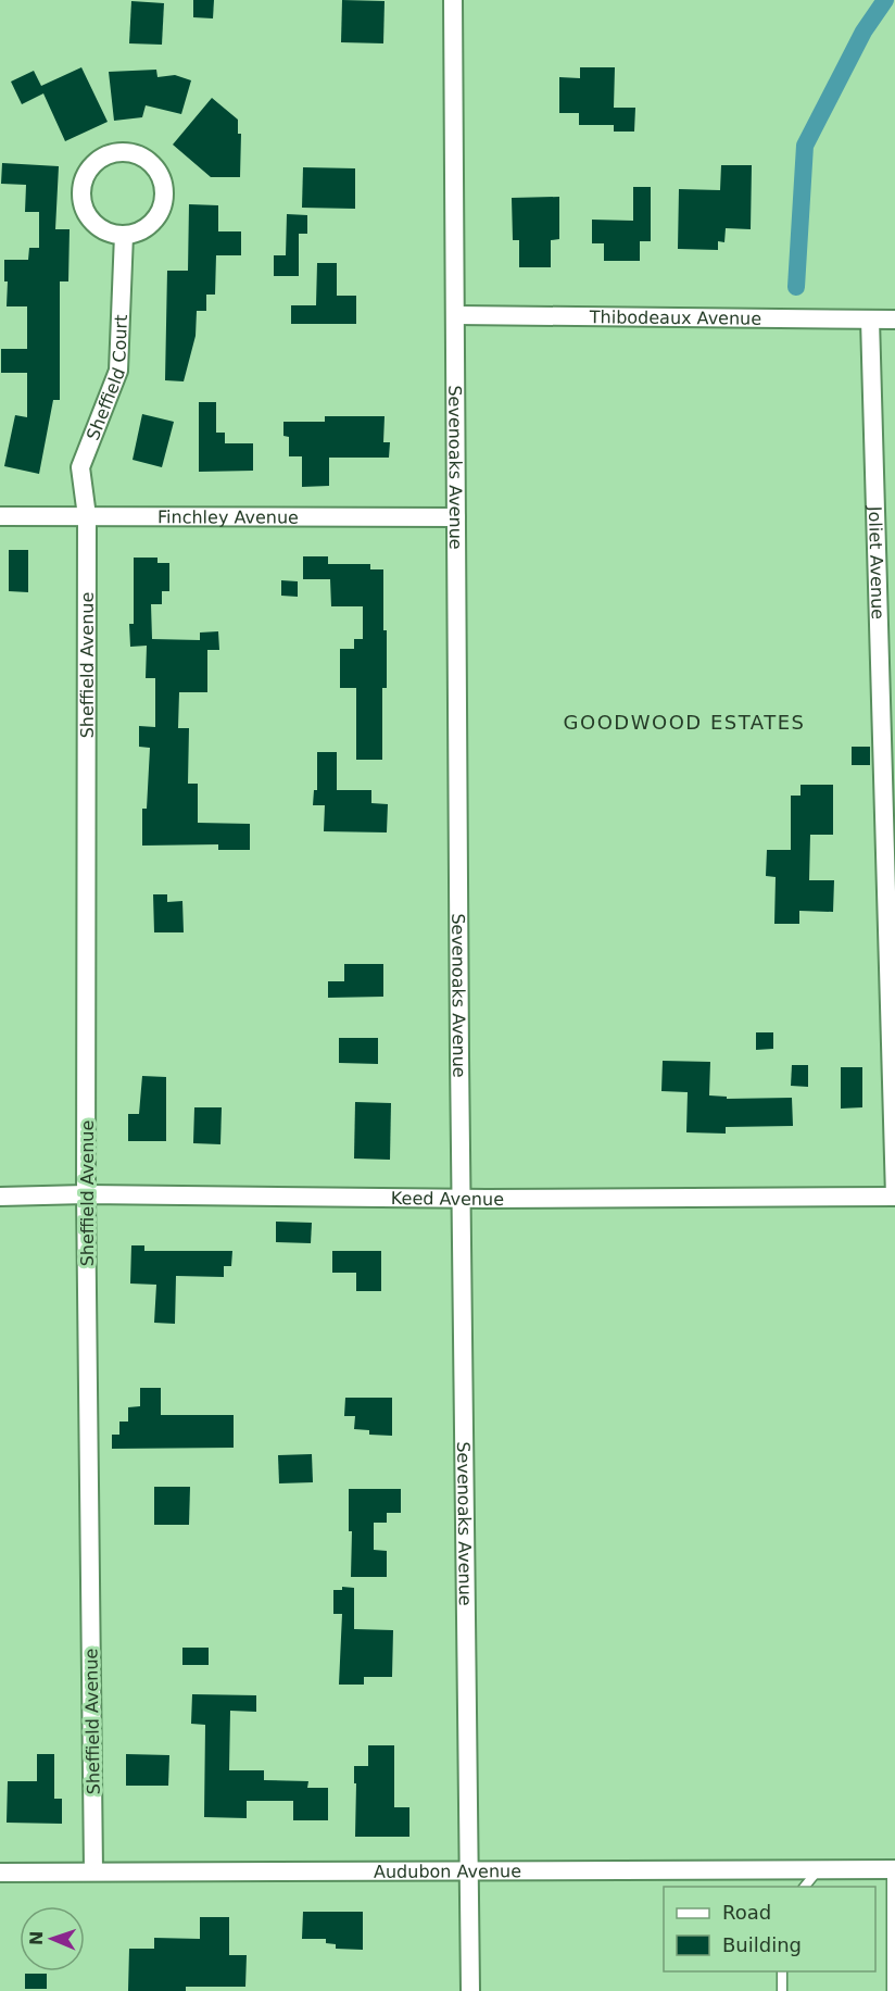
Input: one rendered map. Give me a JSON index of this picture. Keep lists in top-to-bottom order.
{
  "streets": {
    "street": [
      "Thibodeaux Avenue",
      "Sheffield Court",
      "Sevenoaks Avenue",
      "Finchley Avenue",
      "Joliet Avenue",
      "Sheffield Avenue",
      "Keed Avenue",
      "Audubon Avenue"
    ]
  },
  "crossings": [
    ["Thibodeaux Avenue", "Sevenoaks Avenue"],
    ["Thibodeaux Avenue", "Joliet Avenue"],
    ["Sheffield Court", "Finchley Avenue"],
    ["Sheffield Court", "Sheffield Avenue"],
    ["Sevenoaks Avenue", "Finchley Avenue"],
    ["Sevenoaks Avenue", "Keed Avenue"],
    ["Sevenoaks Avenue", "Audubon Avenue"],
    ["Finchley Avenue", "Sheffield Avenue"],
    ["Joliet Avenue", "Keed Avenue"],
    ["Sheffield Avenue", "Keed Avenue"],
    ["Sheffield Avenue", "Audubon Avenue"]
  ],
  "districts": ["GOODWOOD ESTATES"],
  "legend": ["Road", "Building"],
  "north": "left"
}
